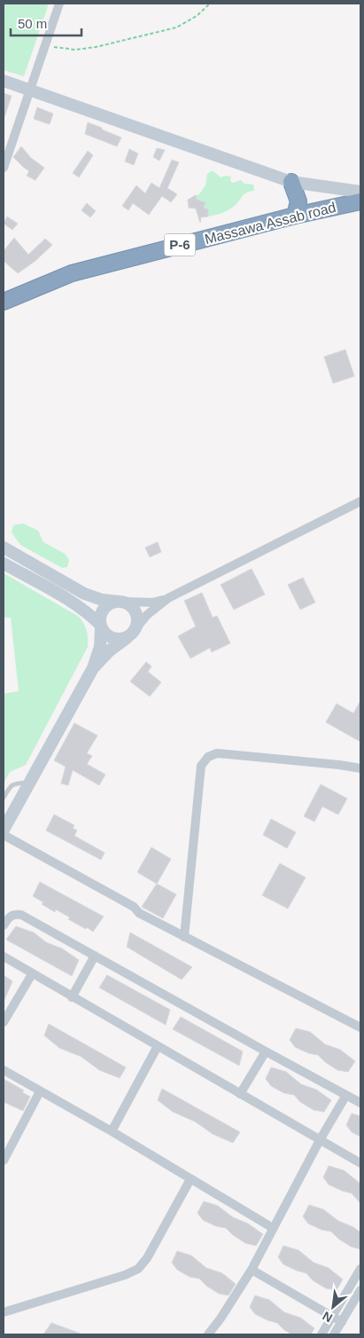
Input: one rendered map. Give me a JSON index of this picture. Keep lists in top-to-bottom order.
{
  "streets": {
    "highway": ["Massawa Assab road", "P-6"]
  },
  "scale_bar": "50 m",
  "north": "bottom left"
}
